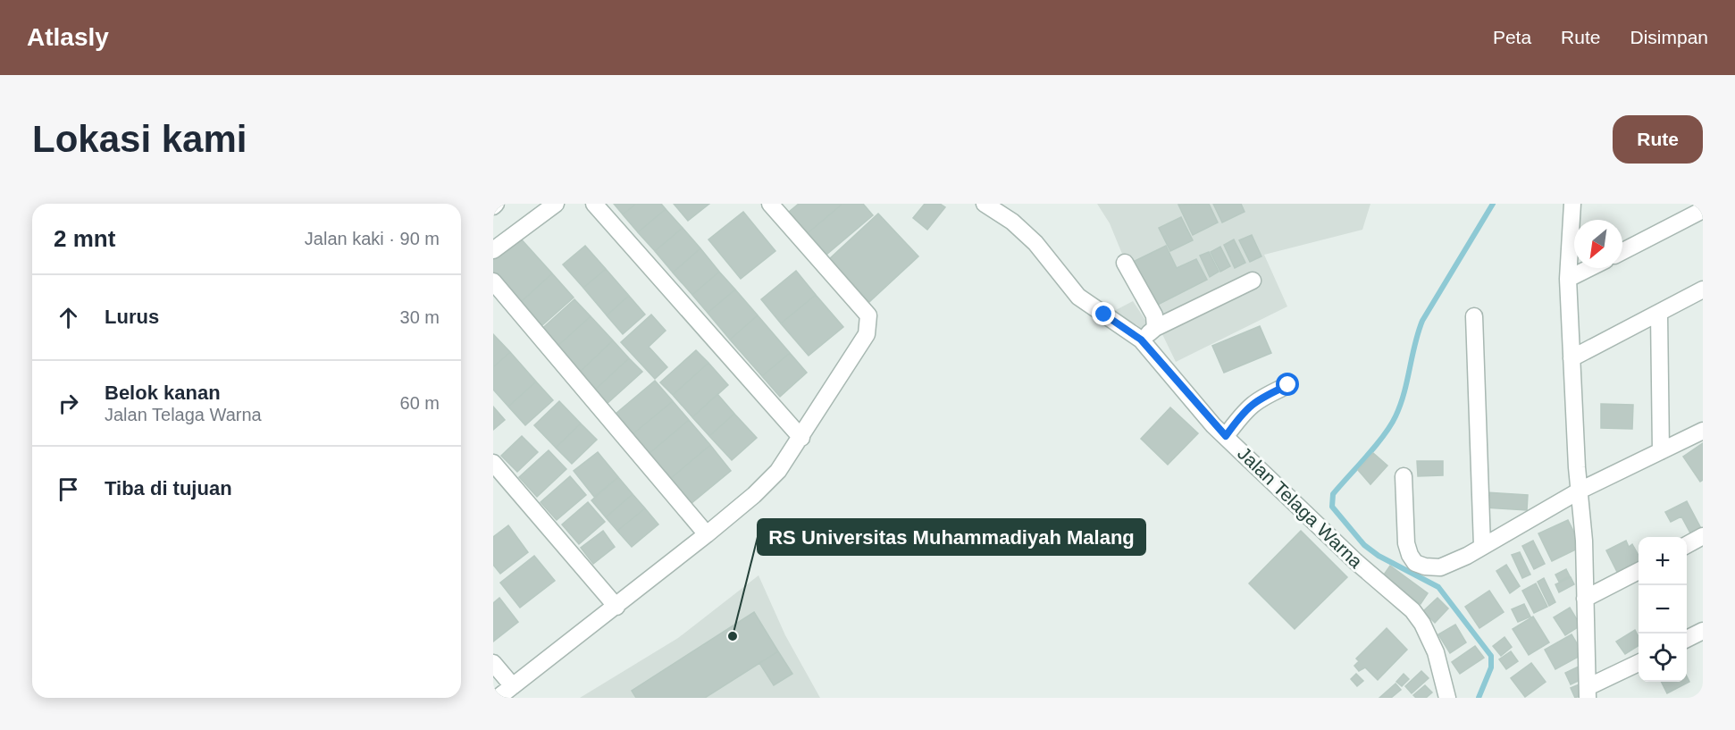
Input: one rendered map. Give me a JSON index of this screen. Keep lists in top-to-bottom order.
{
  "streets": {
    "street": ["Jalan Telaga Warna"]
  },
  "places": ["RS Universitas Muhammadiyah Malang"],
  "north": "bottom left",
  "page": {
    "header": "Atlasly",
    "nav": ["Peta", "Rute", "Disimpan"],
    "buttons": "Rute",
    "title": "Lokasi kami",
    "heading": ["2 mnt", "Jalan kaki · 90 m"],
    "list": [
      ["Lurus", "30 m"],
      ["Belok kanan", "Jalan Telaga Warna", "60 m"],
      "Tiba di tujuan"
    ],
    "map_buttons": ["+", "−"]
  }
}
